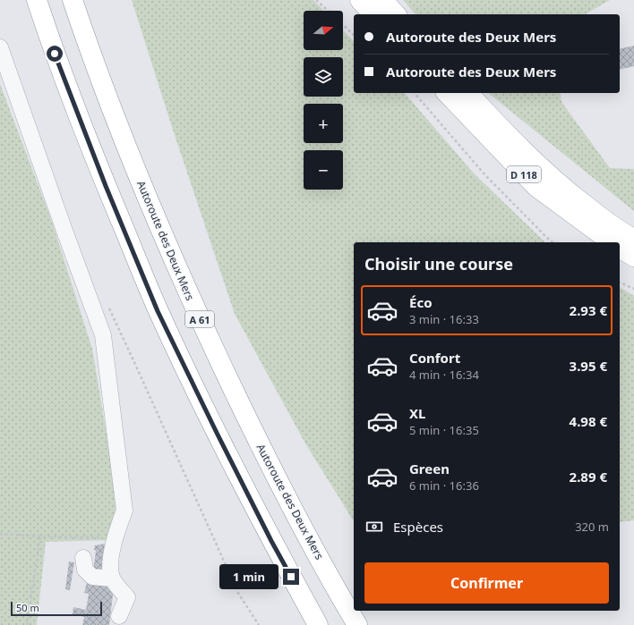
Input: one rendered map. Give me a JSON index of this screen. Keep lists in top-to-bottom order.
{
  "streets": {
    "main road": ["D 118", "Autoroute des Deux Mers", "A 61"]
  },
  "scale_bar": "50 m",
  "north": "right",
  "page": {
    "map_buttons": ["+", "−"],
    "banner": ["Autoroute des Deux Mers", "Autoroute des Deux Mers"],
    "heading": "Choisir une course",
    "list": [
      {
        "name": "Éco",
        "note": "3 min · 16:33",
        "value": "2.93 €"
      },
      {
        "name": "Confort",
        "note": "4 min · 16:34",
        "value": "3.95 €"
      },
      {
        "name": "XL",
        "note": "5 min · 16:35",
        "value": "4.98 €"
      },
      {
        "name": "Green",
        "note": "6 min · 16:36",
        "value": "2.89 €"
      }
    ],
    "pay": ["Espèces", "320 m"],
    "buttons": "Confirmer",
    "bubble": "1 min",
    "scale": "50 m"
  }
}
